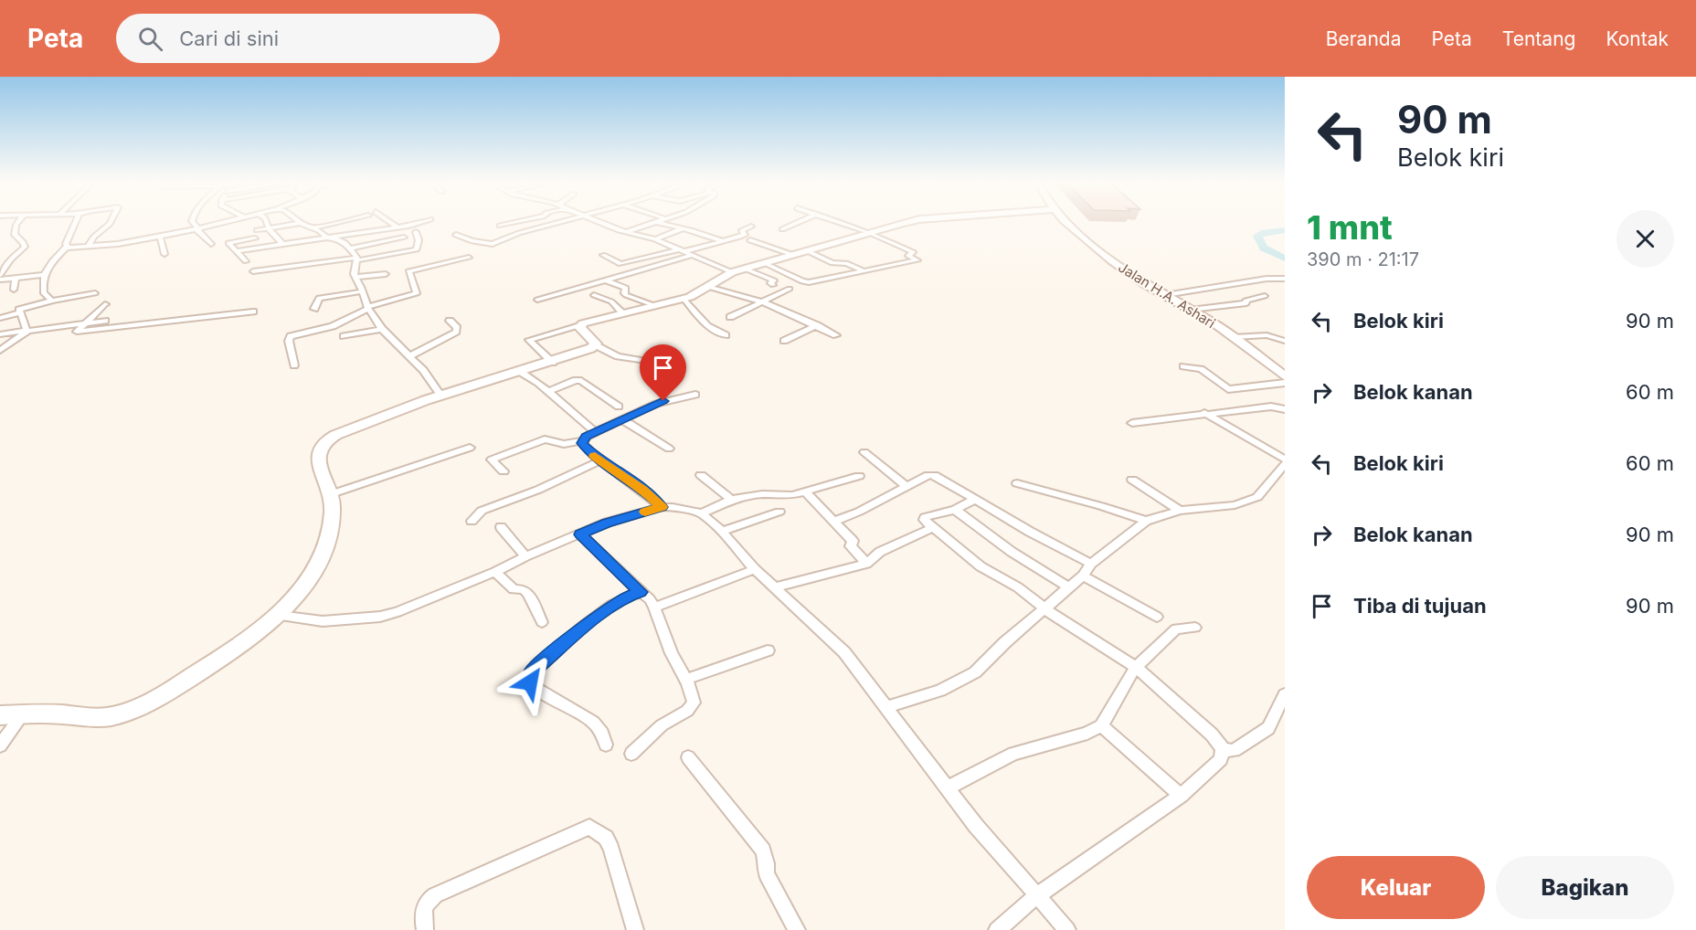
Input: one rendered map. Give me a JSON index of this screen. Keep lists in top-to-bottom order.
{
  "streets": {
    "street": ["Jalan H.A. Ashari"]
  },
  "page": {
    "header": "Peta",
    "search": "Cari di sini",
    "nav": [
      "Beranda",
      "Peta",
      "Tentang",
      "Kontak"
    ],
    "turn": ["90 m", "Belok kiri"],
    "heading": ["1 mnt", "390 m · 21:17"],
    "list": [
      {
        "name": "Belok kiri",
        "value": "90 m"
      },
      {
        "name": "Belok kanan",
        "value": "60 m"
      },
      {
        "name": "Belok kiri",
        "value": "60 m"
      },
      {
        "name": "Belok kanan",
        "value": "90 m"
      },
      {
        "name": "Tiba di tujuan",
        "value": "90 m"
      }
    ],
    "buttons": ["Keluar", "Bagikan"]
  }
}
